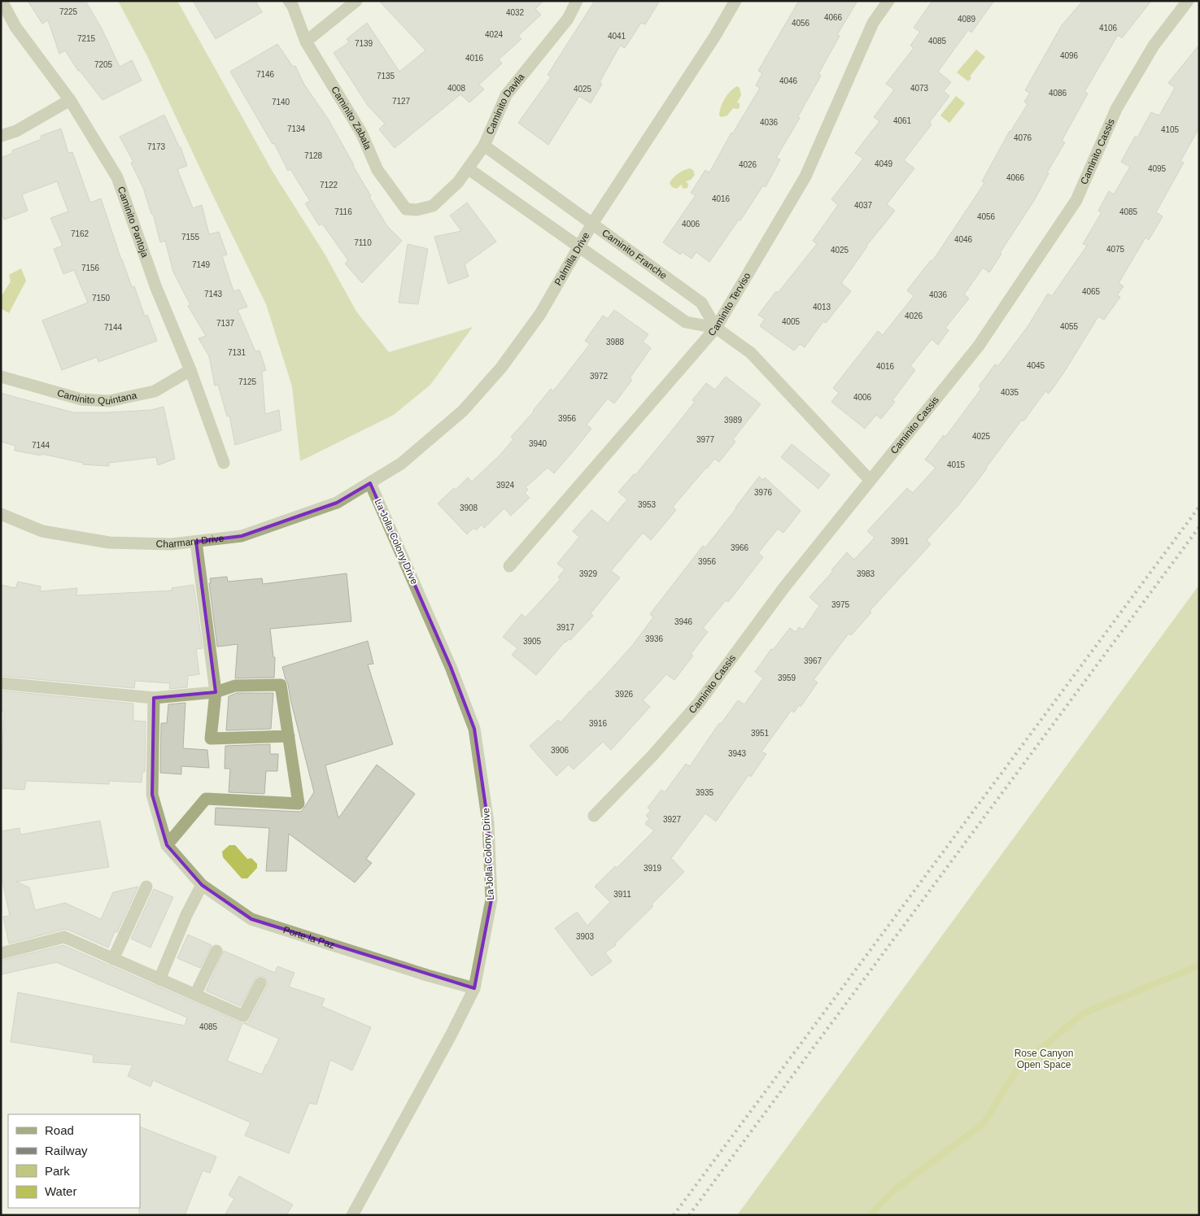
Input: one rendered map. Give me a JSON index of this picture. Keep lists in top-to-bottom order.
{
  "streets": {
    "street": [
      "Caminito Davila",
      "Caminito Zabala",
      "Caminito Cassis",
      "Caminito Pantoja",
      "Caminito Franche",
      "Palmilla Drive",
      "Caminito Terviso",
      "Caminito Quintana",
      "Charmant Drive",
      "La Jolla Colony Drive",
      "Porte la Paz"
    ]
  },
  "crossings": [
    ["Caminito Davila", "Caminito Zabala"],
    ["Caminito Davila", "Caminito Franche"],
    ["Caminito Cassis", "Caminito Franche"],
    ["Caminito Pantoja", "Caminito Quintana"],
    ["Caminito Franche", "Palmilla Drive"],
    ["Caminito Franche", "Caminito Terviso"],
    ["Palmilla Drive", "Charmant Drive"],
    ["Palmilla Drive", "La Jolla Colony Drive"],
    ["Charmant Drive", "La Jolla Colony Drive"],
    ["La Jolla Colony Drive", "Porte la Paz"]
  ],
  "parks": ["Rose Canyon Open Space"],
  "house_numbers": [
    "7225",
    "4032",
    "4066",
    "4089",
    "4056",
    "4106",
    "4024",
    "4041",
    "7215",
    "4085",
    "7139",
    "4096",
    "4016",
    "7205",
    "7146",
    "7135",
    "4046",
    "4008",
    "4073",
    "4025",
    "4086",
    "7127",
    "7140",
    "4061",
    "4036",
    "7134",
    "4105",
    "4076",
    "7173",
    "7128",
    "4049",
    "4026",
    "4095",
    "4066",
    "7122",
    "4016",
    "4037",
    "7116",
    "4085",
    "4056",
    "4006",
    "7162",
    "7155",
    "4046",
    "7110",
    "4075",
    "4025",
    "7149",
    "7156",
    "4065",
    "7143",
    "4036",
    "7150",
    "4013",
    "4026",
    "4005",
    "7137",
    "4055",
    "7144",
    "3988",
    "7131",
    "4045",
    "4016",
    "3972",
    "7125",
    "4035",
    "4006",
    "3956",
    "3989",
    "4025",
    "3977",
    "3940",
    "7144",
    "4015",
    "3924",
    "3976",
    "3953",
    "3908",
    "3991",
    "3966",
    "3956",
    "3929",
    "3983",
    "3975",
    "3946",
    "3917",
    "3936",
    "3905",
    "3967",
    "3959",
    "3926",
    "3916",
    "3951",
    "3906",
    "3943",
    "3935",
    "3927",
    "3919",
    "3911",
    "3903",
    "4085"
  ],
  "legend": [
    "Road",
    "Railway",
    "Park",
    "Water"
  ]
}
